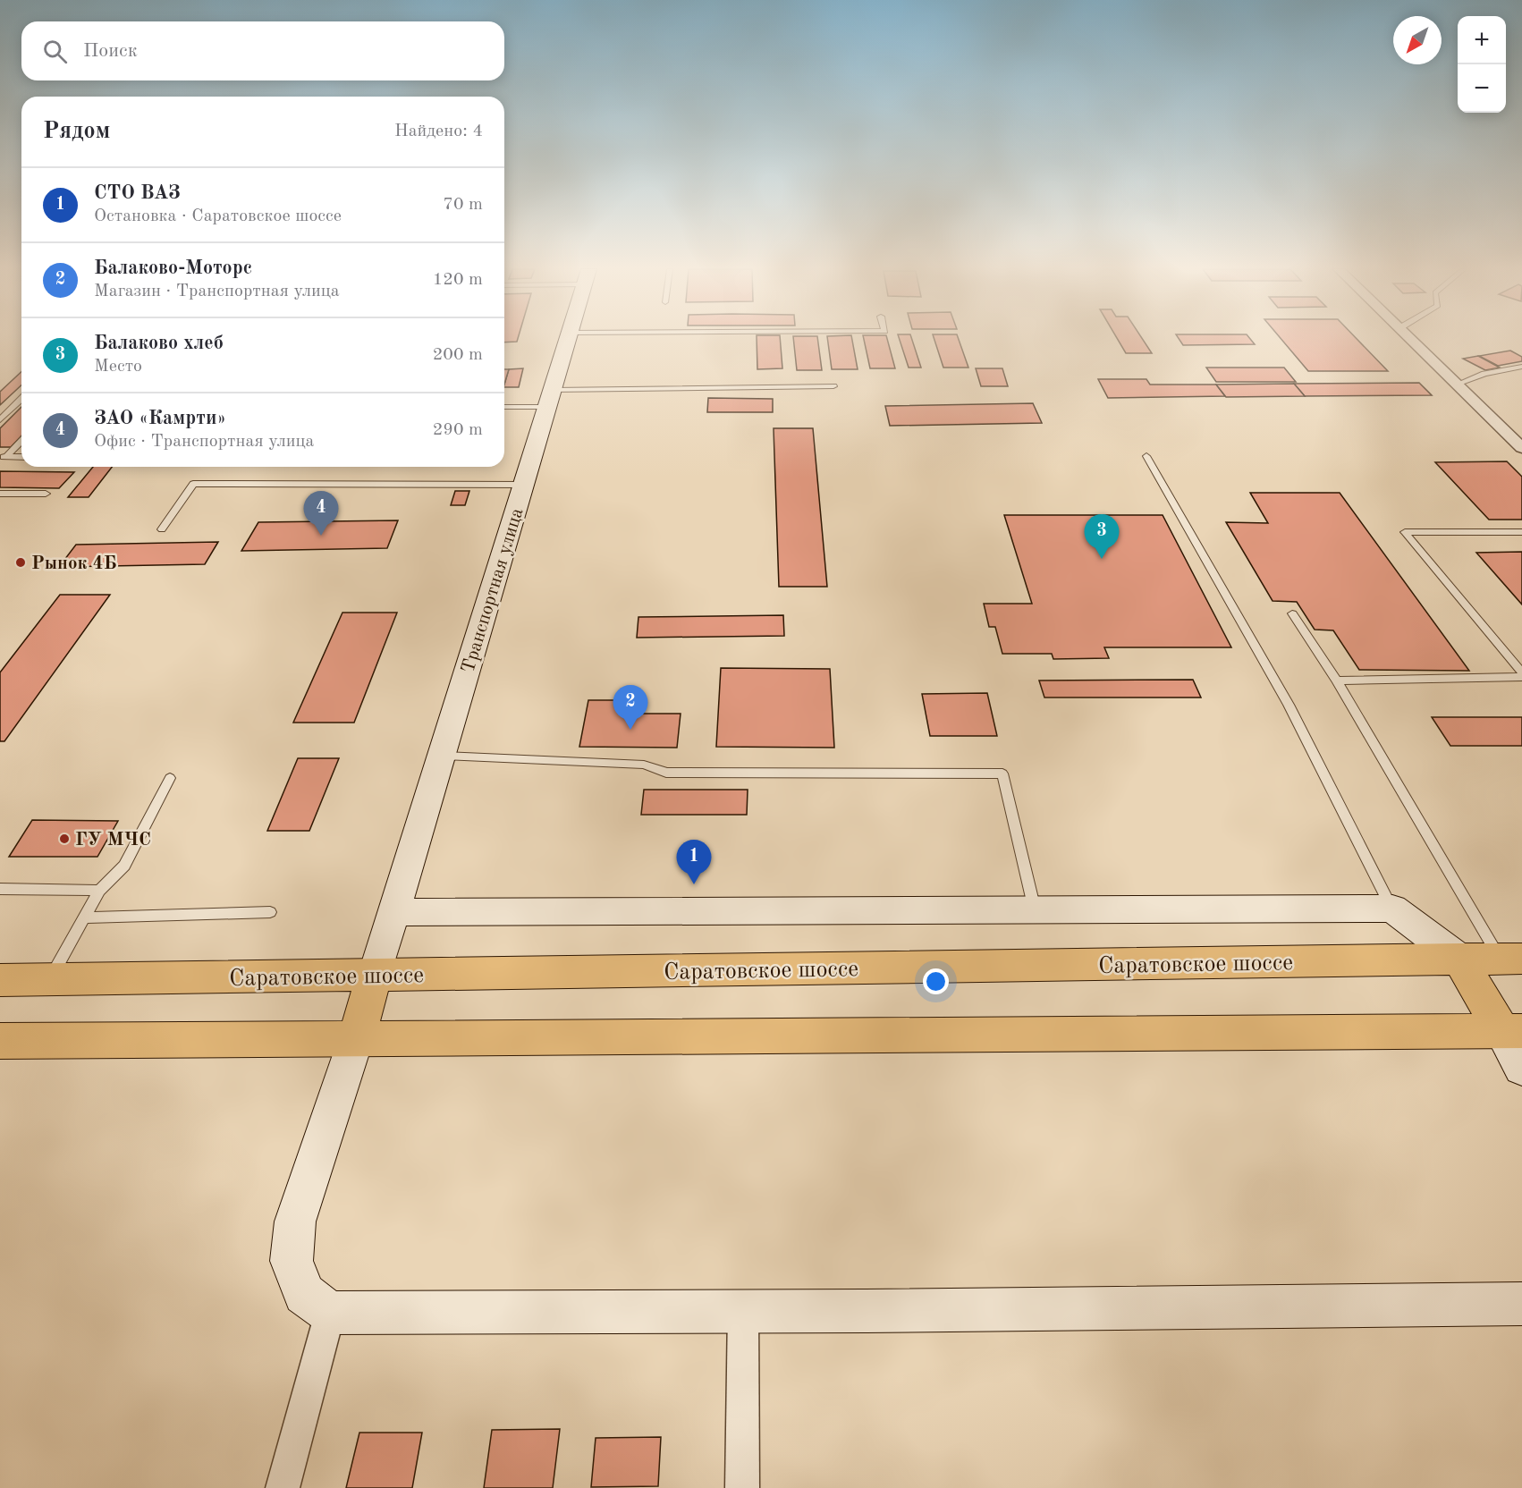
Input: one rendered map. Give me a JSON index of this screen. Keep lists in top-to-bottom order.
{
  "streets": {
    "main road": ["Транспортная улица", "Саратовское шоссе"]
  },
  "crossings": [
    ["Транспортная улица", "Саратовское шоссе"]
  ],
  "places": ["Рынок 4Б", "ГУ МЧС"],
  "north": "bottom left",
  "page": {
    "map_buttons": ["+", "−"],
    "search": "Поиск",
    "heading": ["Рядом", "Найдено: 4"],
    "list": [
      {
        "mark": "1",
        "name": "СТО ВАЗ",
        "note": "Остановка · Саратовское шоссе",
        "value": "70 m"
      },
      {
        "mark": "2",
        "name": "Балаково-Моторс",
        "note": "Магазин · Транспортная улица",
        "value": "120 m"
      },
      {
        "mark": "3",
        "name": "Балаково хлеб",
        "note": "Место",
        "value": "200 m"
      },
      {
        "mark": "4",
        "name": "ЗАО «Камрти»",
        "note": "Офис · Транспортная улица",
        "value": "290 m"
      }
    ],
    "pins": [
      "4",
      "3",
      "2",
      "1"
    ]
  }
}
